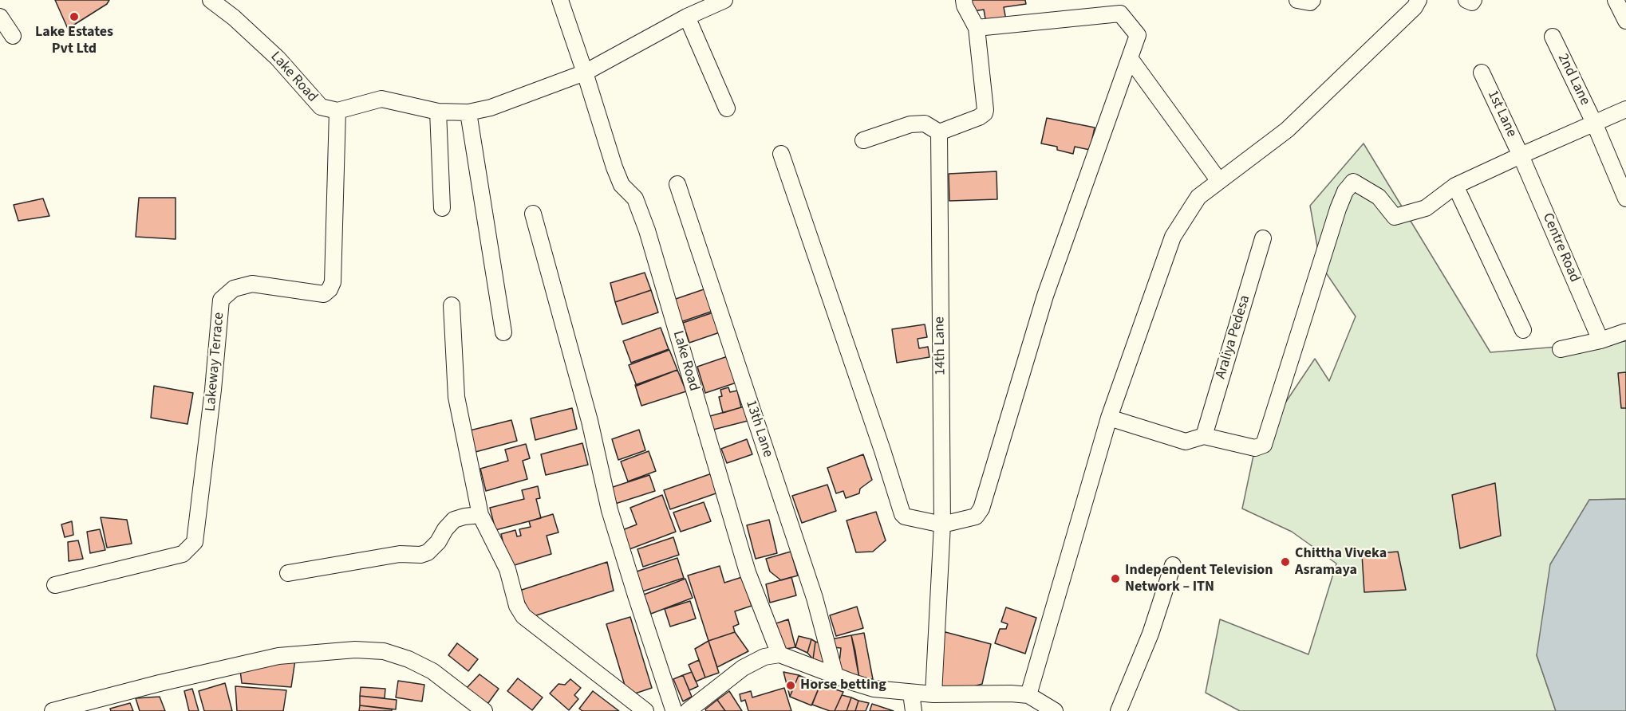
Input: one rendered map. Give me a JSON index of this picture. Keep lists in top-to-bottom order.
{
  "streets": {
    "street": [
      "Lake Road",
      "2nd Lane",
      "1st Lane",
      "Centre Road",
      "Araliya Pedesa",
      "14th Lane",
      "Lakeway Terrace",
      "13th Lane"
    ]
  },
  "crossings": [
    ["Lake Road", "Lakeway Terrace"],
    ["1st Lane", "Centre Road"]
  ],
  "places": [
    "Lake Estates Pvt Ltd",
    "Chittha Viveka Asramaya",
    "Independent Television Network – ITN",
    "Horse betting"
  ]
}
